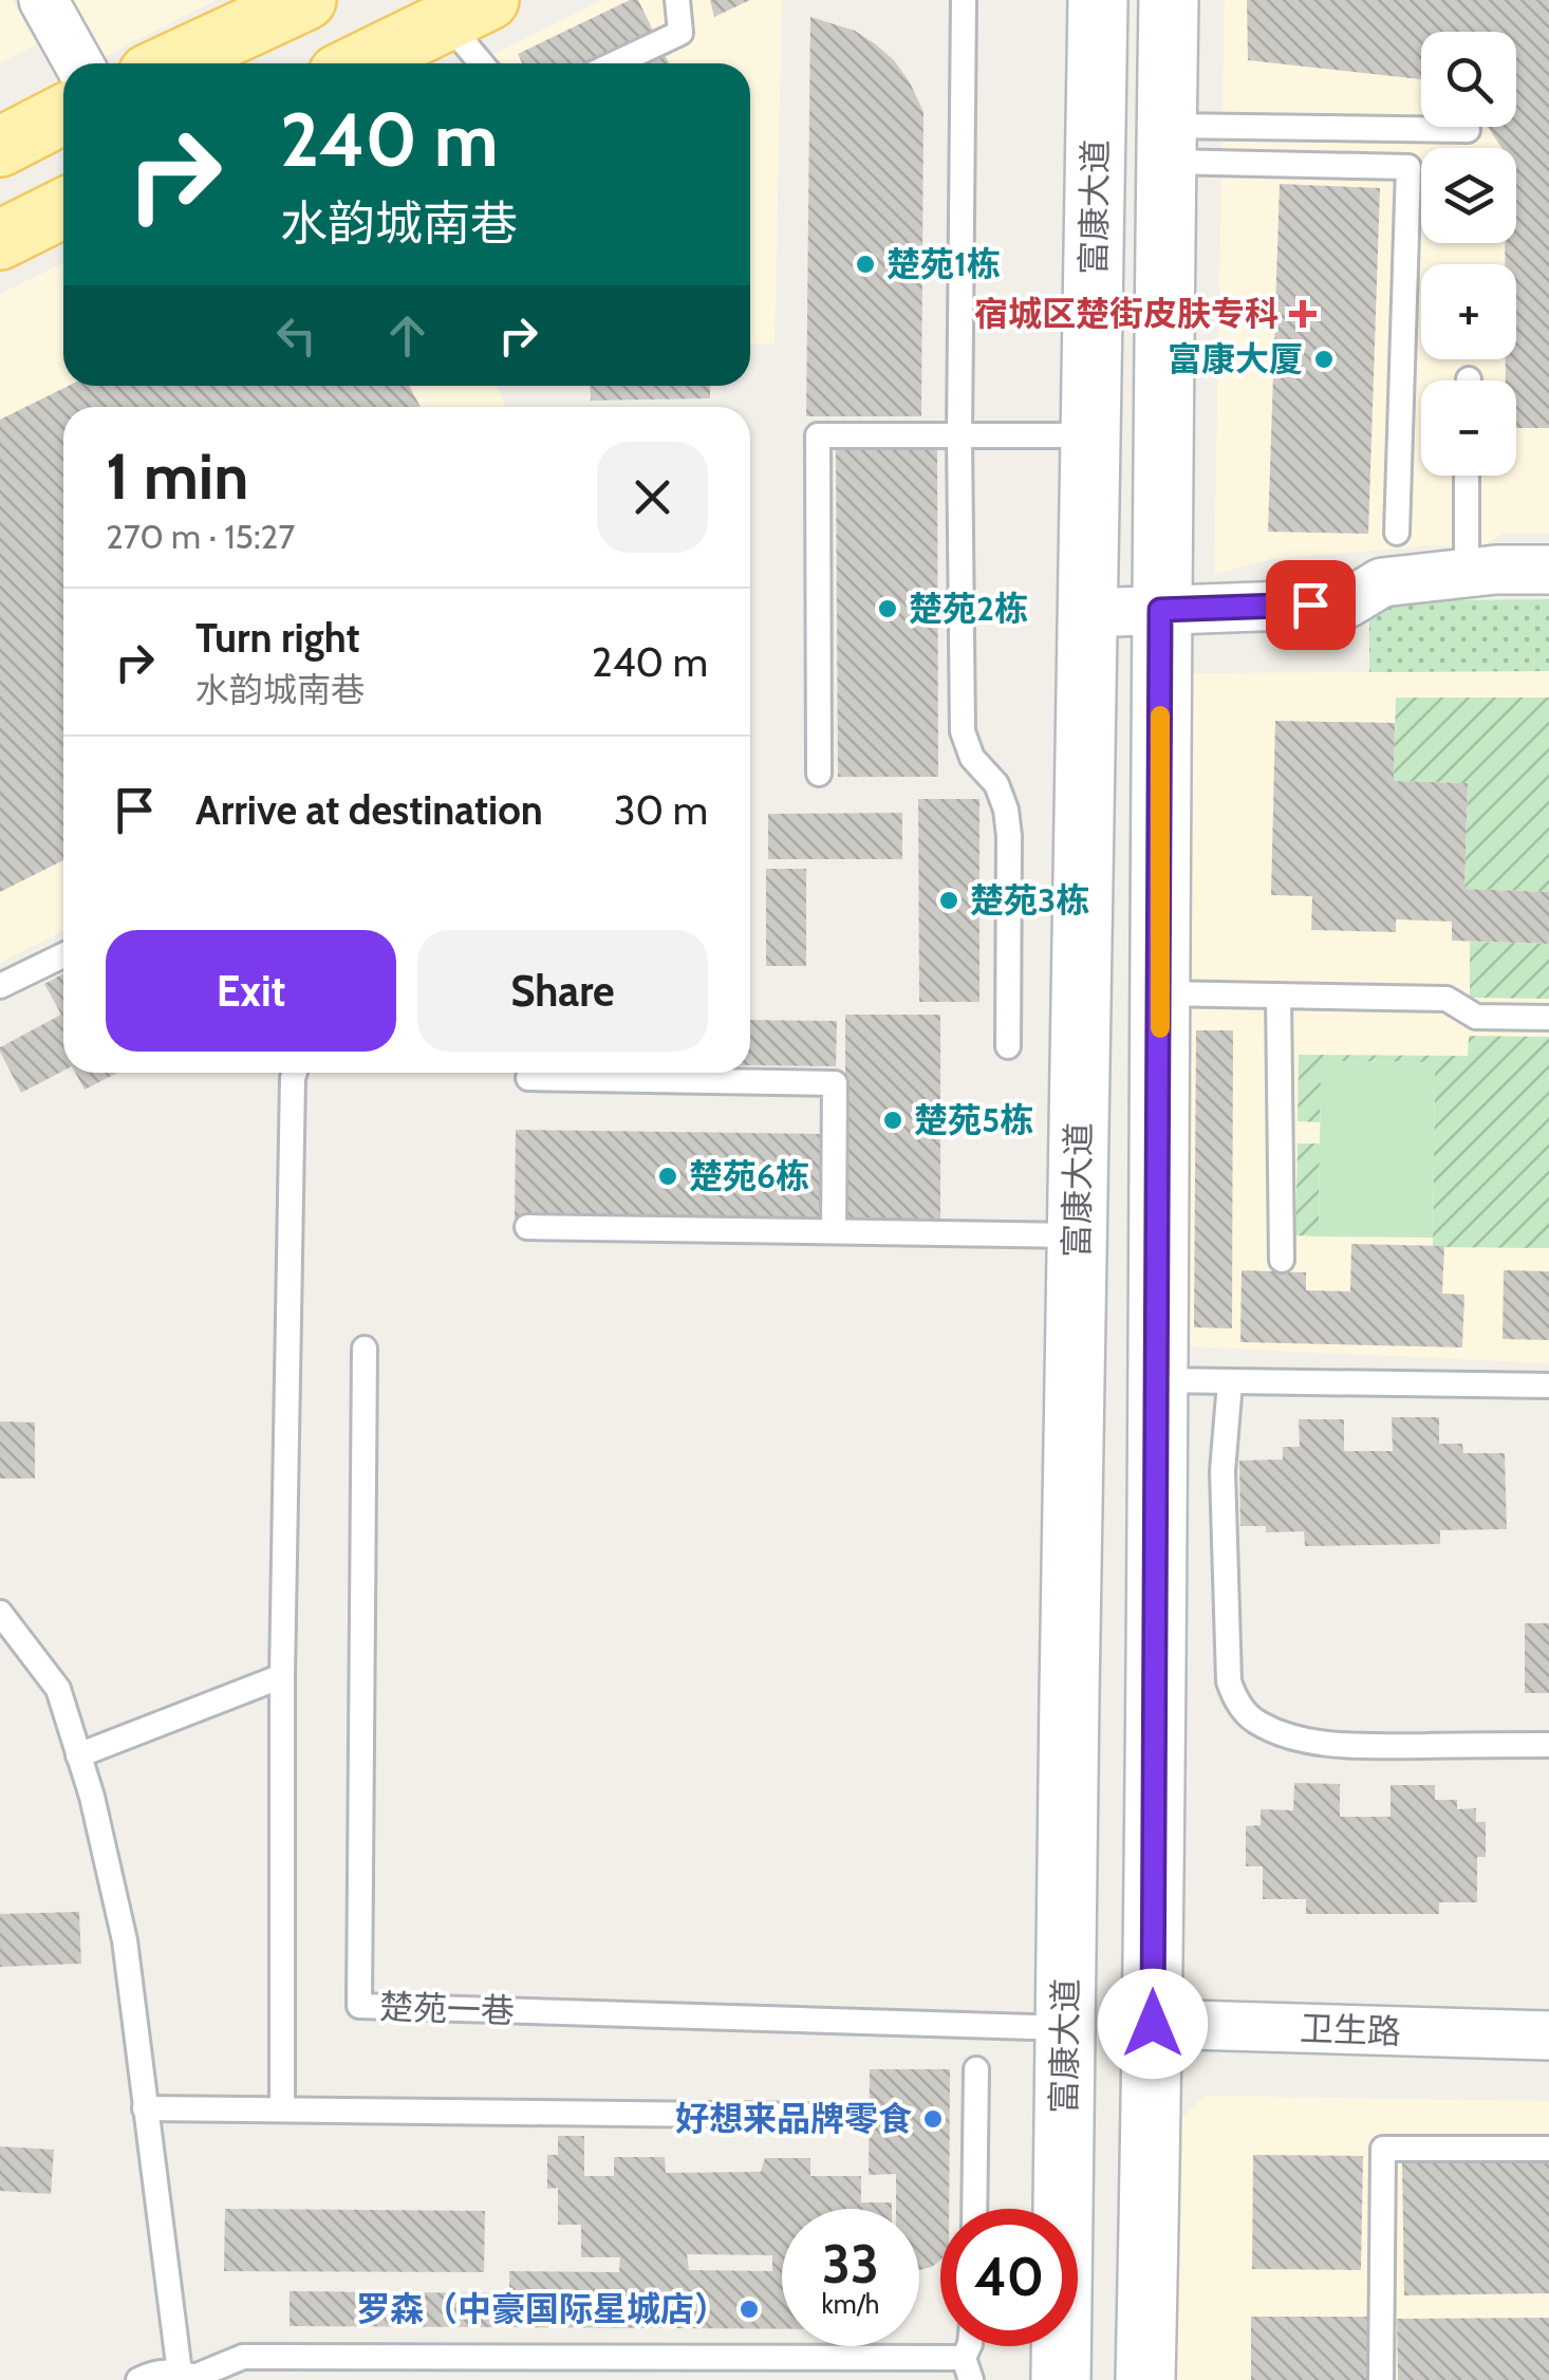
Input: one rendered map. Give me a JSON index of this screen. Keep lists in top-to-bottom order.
{
  "streets": {
    "street": ["富康大道", "卫生路"],
    "lane": ["楚苑一巷"]
  },
  "crossings": [
    ["富康大道", "楚苑一巷"],
    ["富康大道", "卫生路"]
  ],
  "places": {
    "other": [
      "楚苑1栋",
      "富康大厦",
      "楚苑2栋",
      "楚苑3栋",
      "楚苑5栋",
      "楚苑6栋",
      "好想来品牌零食",
      "罗森（中豪国际星城店）"
    ],
    "health": ["宿城区楚街皮肤专科"]
  },
  "page": {
    "map_buttons": ["+", "−"],
    "turn": ["240 m", "水韵城南巷"],
    "heading": ["1 min", "270 m · 15:27"],
    "list": [
      {
        "name": "Turn right",
        "note": "水韵城南巷",
        "value": "240 m"
      },
      {
        "name": "Arrive at destination",
        "value": "30 m"
      }
    ],
    "buttons": ["Exit", "Share"],
    "speed": "33 km/h",
    "limit": "40"
  }
}
